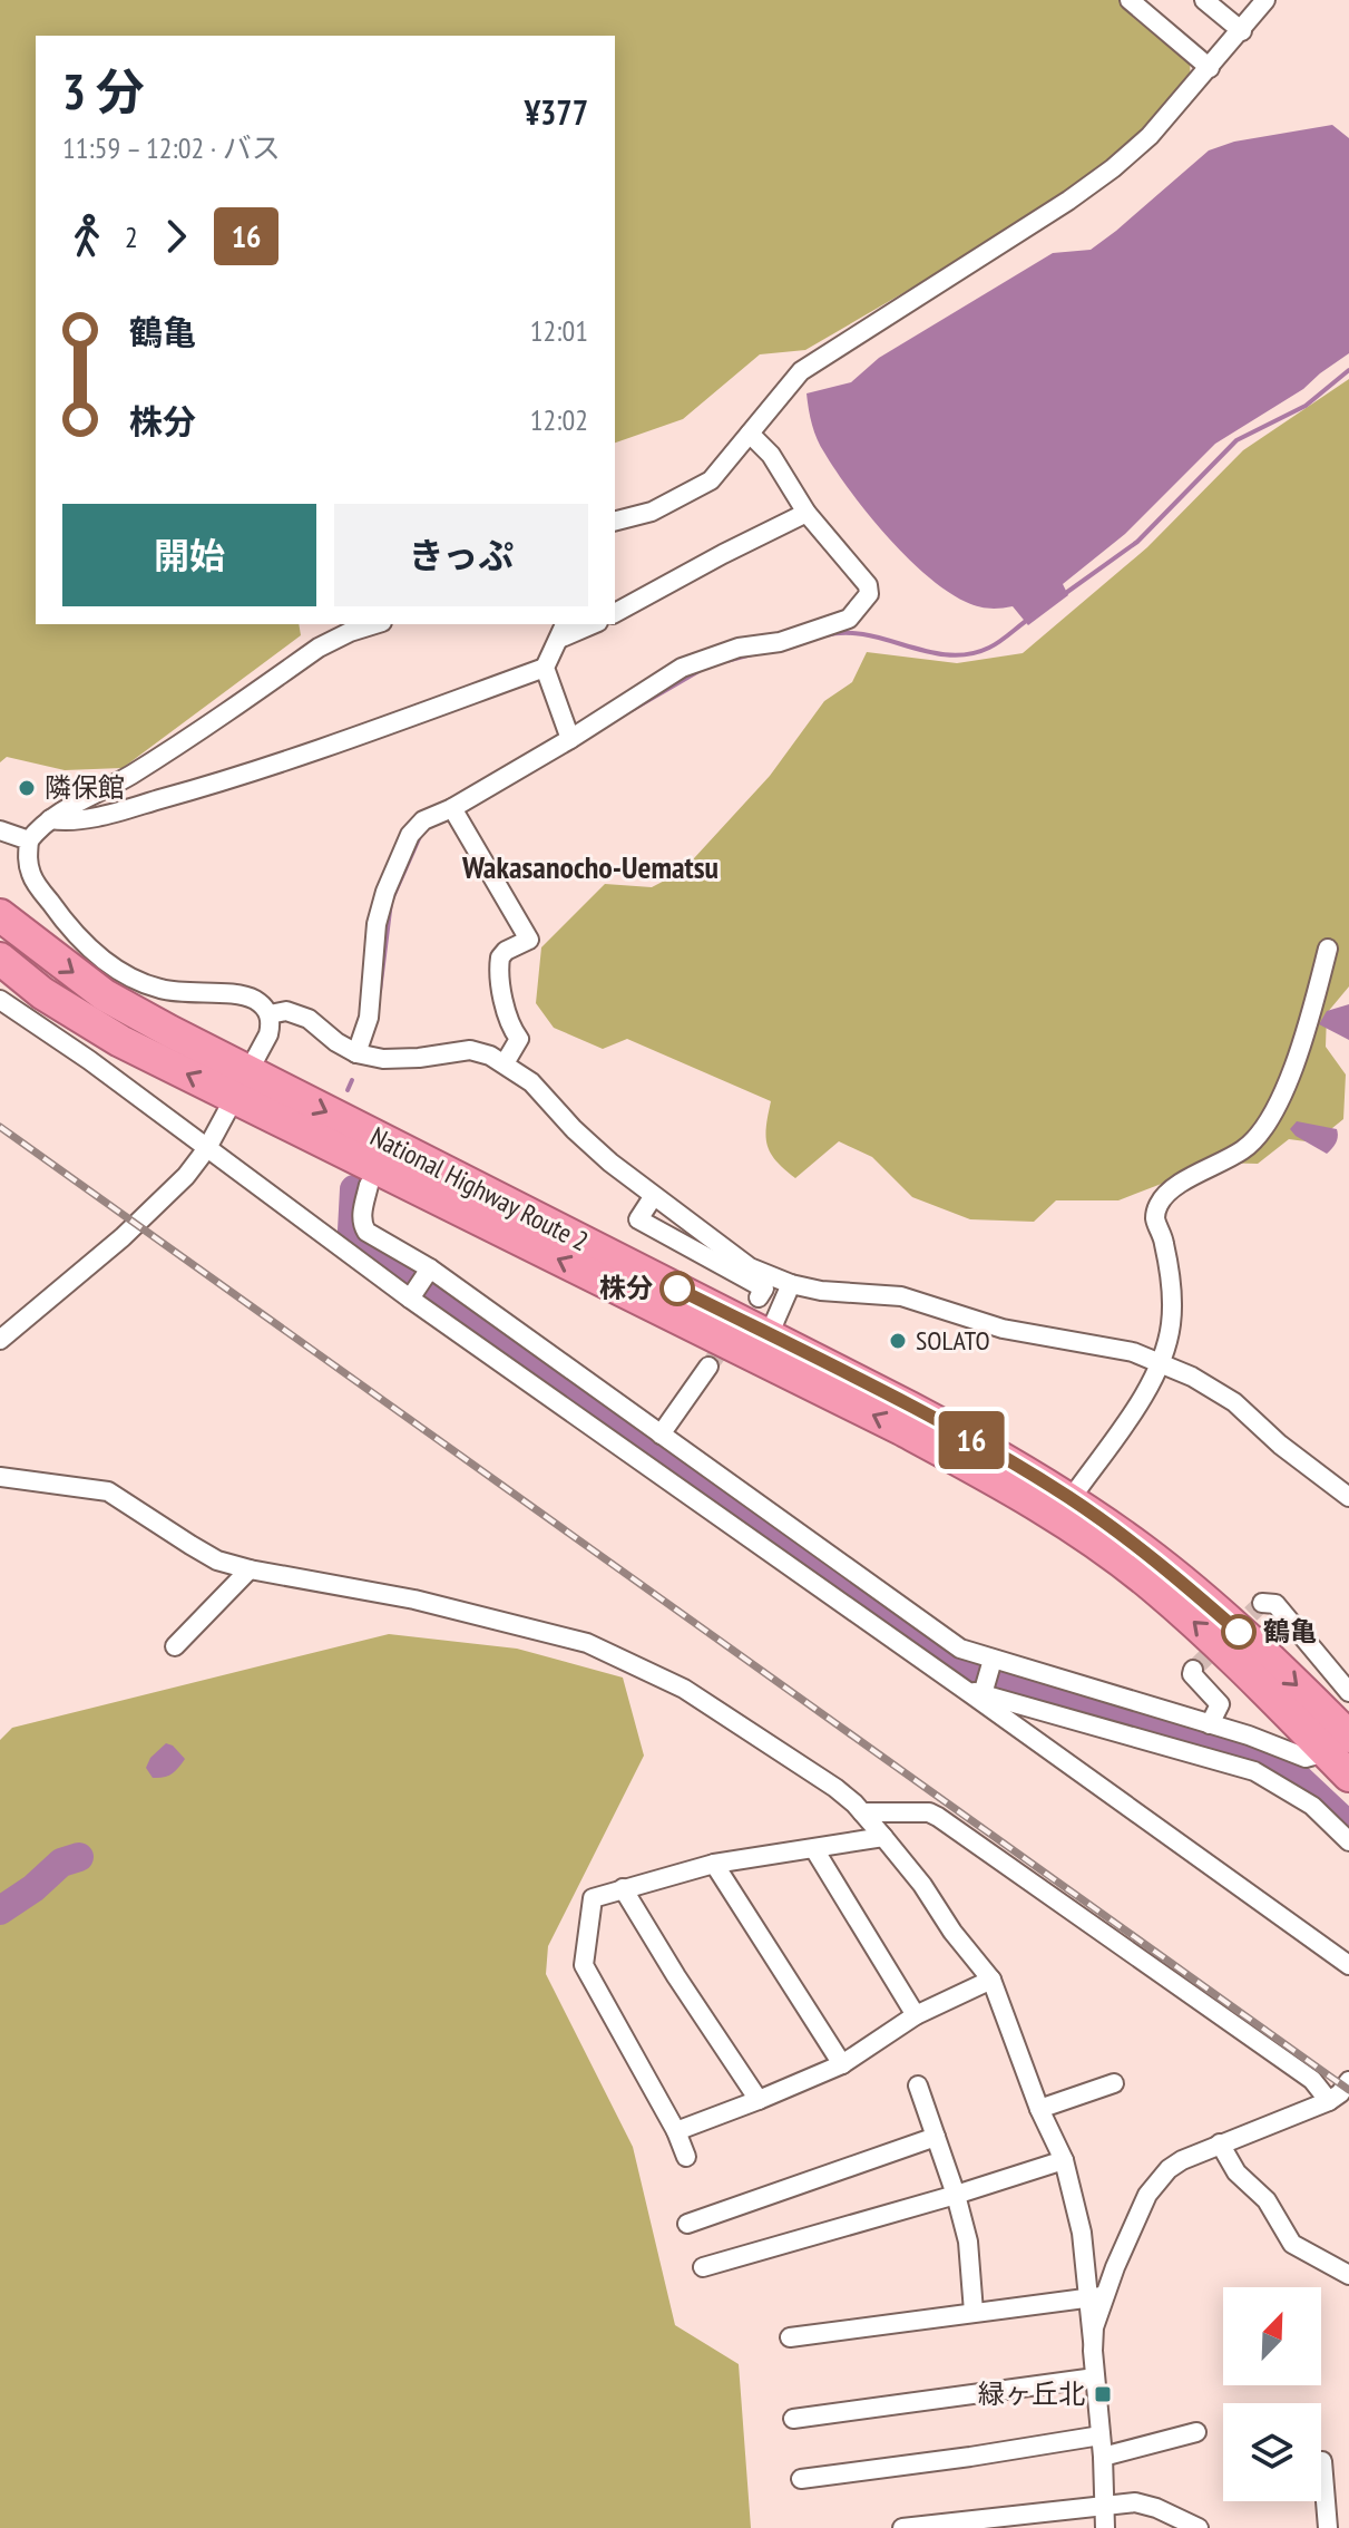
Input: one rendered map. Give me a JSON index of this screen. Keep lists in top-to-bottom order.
{
  "streets": {
    "highway": ["National Highway Route 2"]
  },
  "districts": ["Wakasanocho-Uematsu"],
  "places": {
    "other": [
      "隣保館",
      "株分",
      "SOLATO",
      "鶴亀"
    ],
    "transit": ["緑ヶ丘北"]
  },
  "lines": ["bus line 16"],
  "north": "top right",
  "page": {
    "on_map": "16",
    "heading": ["3 分", "11:59 – 12:02 · バス", "¥377"],
    "legs": ["2", "16"],
    "list": [
      {
        "name": "鶴亀",
        "value": "12:01"
      },
      {
        "name": "株分",
        "value": "12:02"
      }
    ],
    "buttons": ["開始", "きっぷ"]
  }
}
